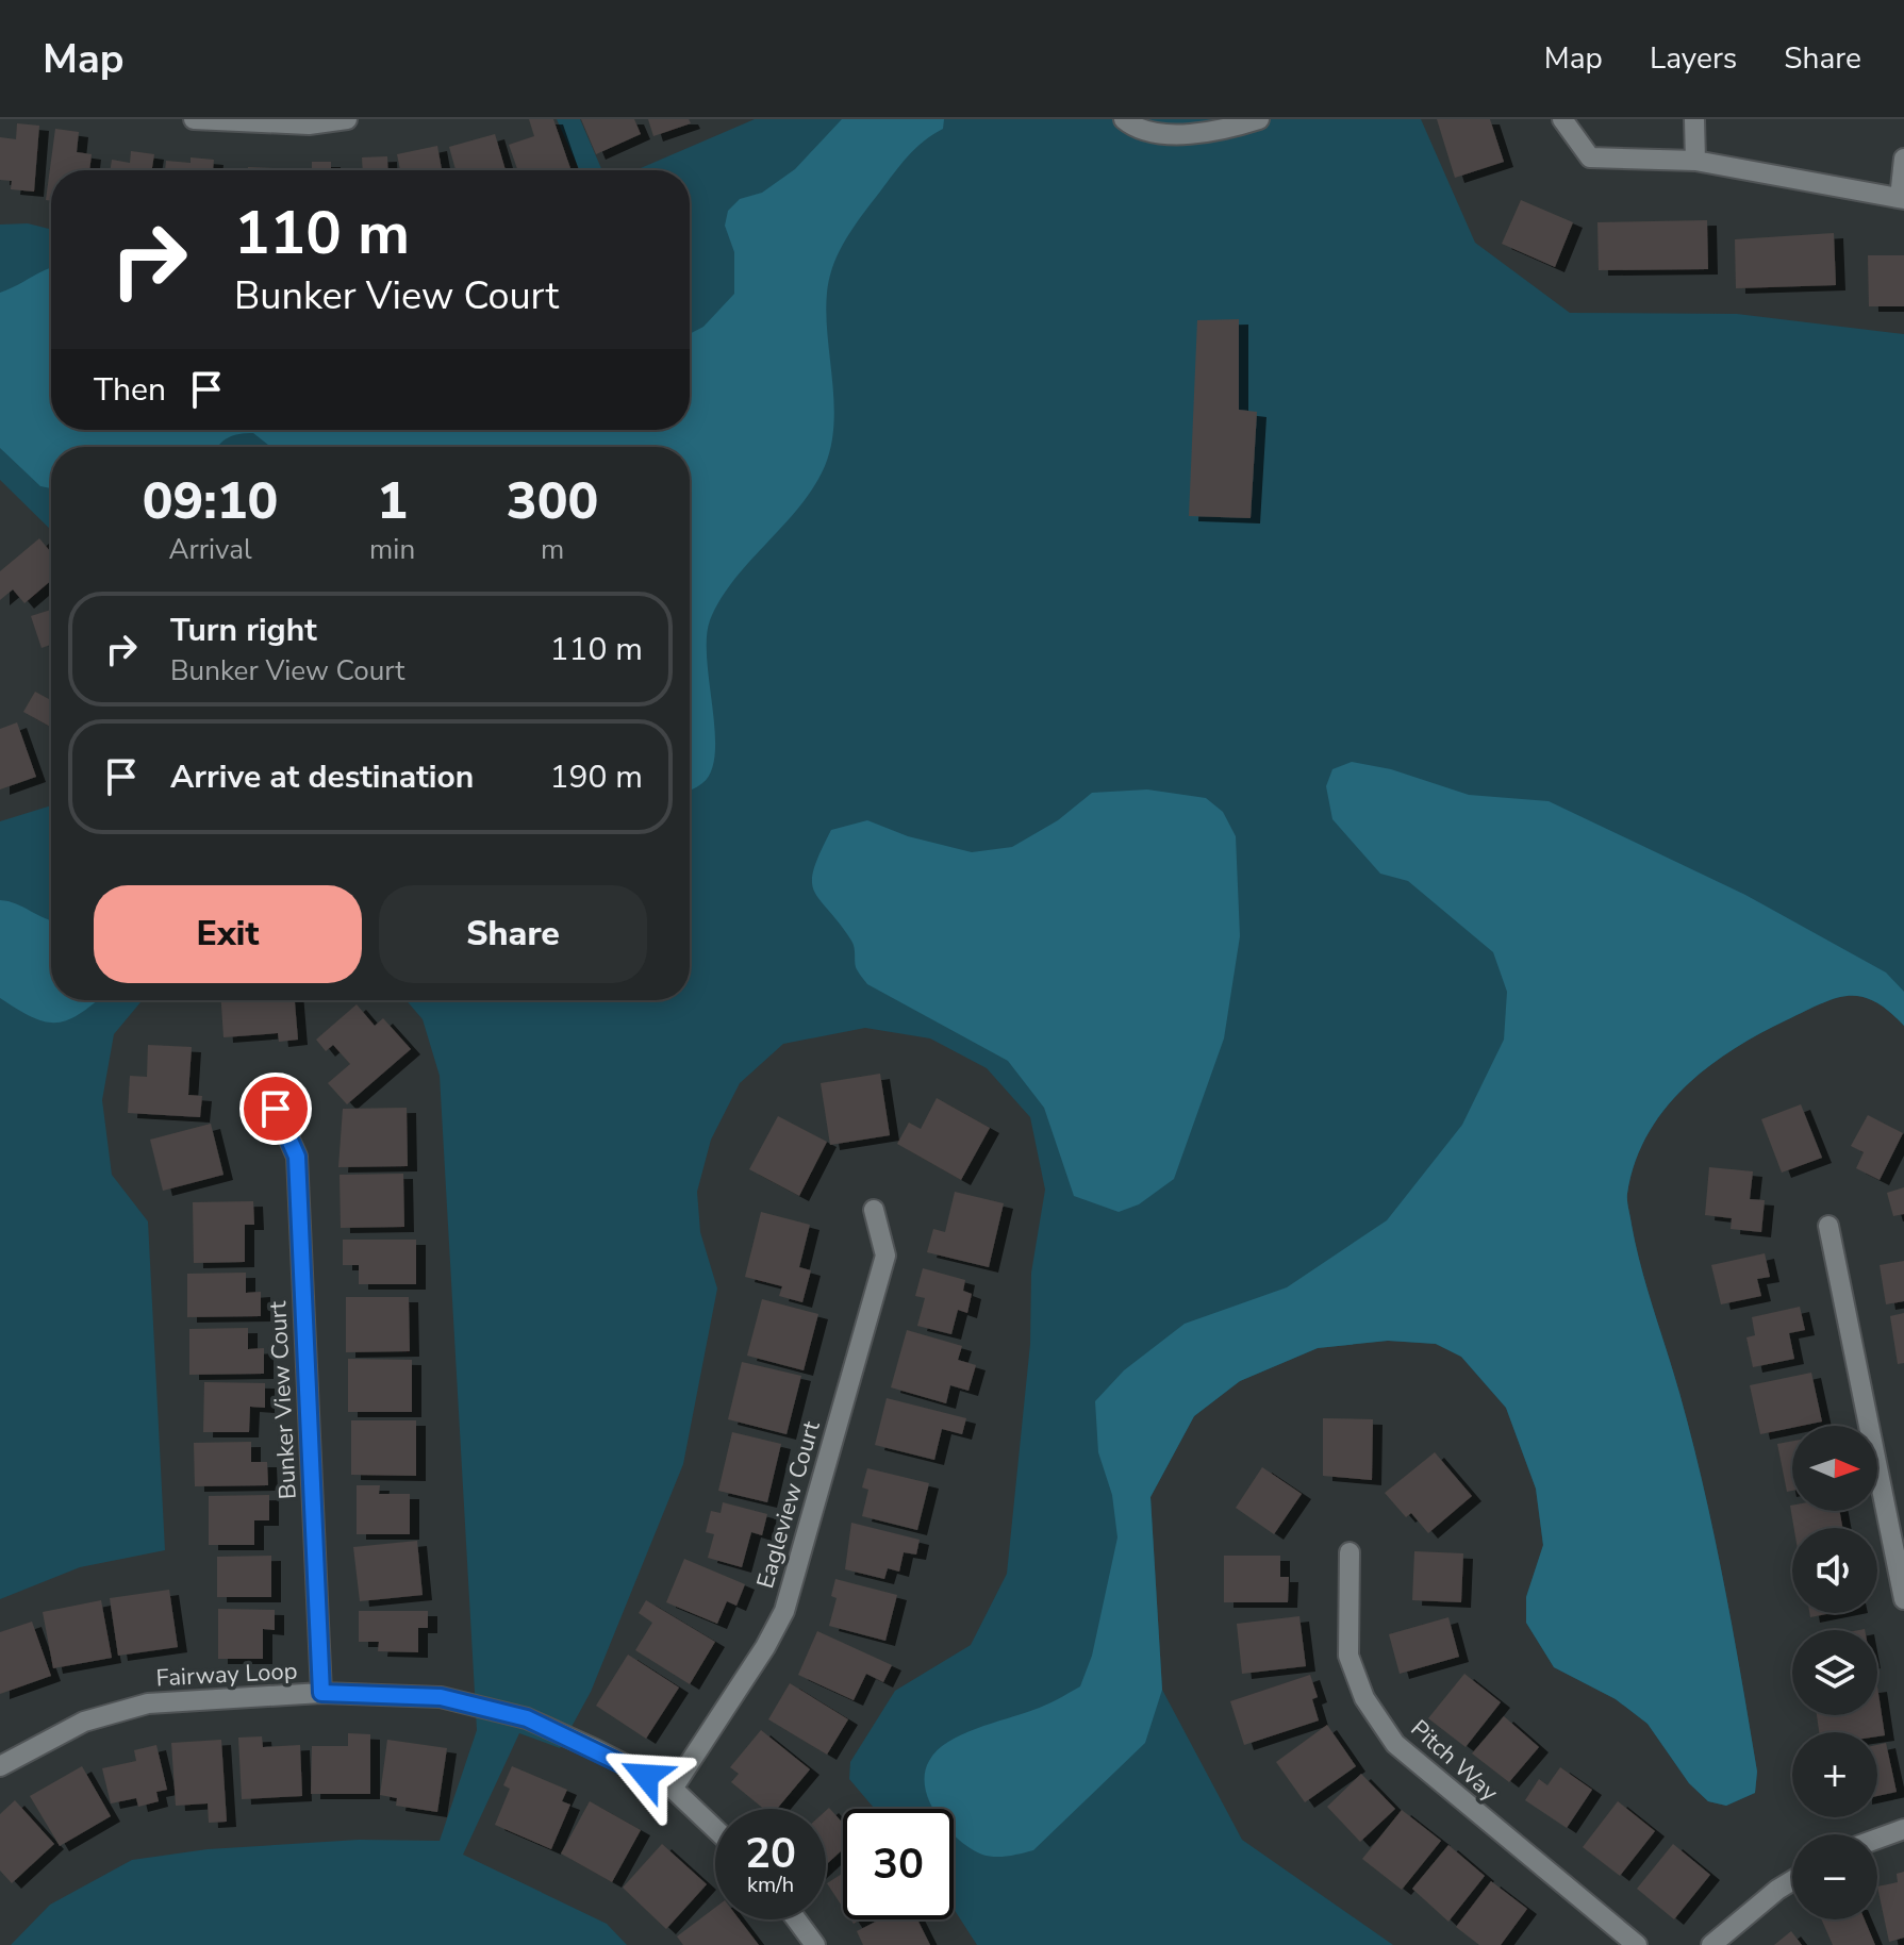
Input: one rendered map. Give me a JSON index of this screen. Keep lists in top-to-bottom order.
{
  "streets": {
    "street": [
      "Bunker View Court",
      "Eagleview Court",
      "Fairway Loop",
      "Pitch Way"
    ]
  },
  "crossings": [
    ["Bunker View Court", "Fairway Loop"],
    ["Eagleview Court", "Fairway Loop"]
  ],
  "north": "right",
  "page": {
    "header": "Map",
    "nav": ["Map", "Layers", "Share"],
    "turn": ["110 m", "Bunker View Court"],
    "then": "Then",
    "eta": [
      "09:10",
      "Arrival",
      "1",
      "min",
      "300",
      "m"
    ],
    "list": [
      {
        "name": "Turn right",
        "note": "Bunker View Court",
        "value": "110 m"
      },
      {
        "name": "Arrive at destination",
        "value": "190 m"
      }
    ],
    "buttons": ["Exit", "Share"],
    "map_buttons": ["+", "−"],
    "speed": "20 km/h",
    "limit": "30"
  }
}
